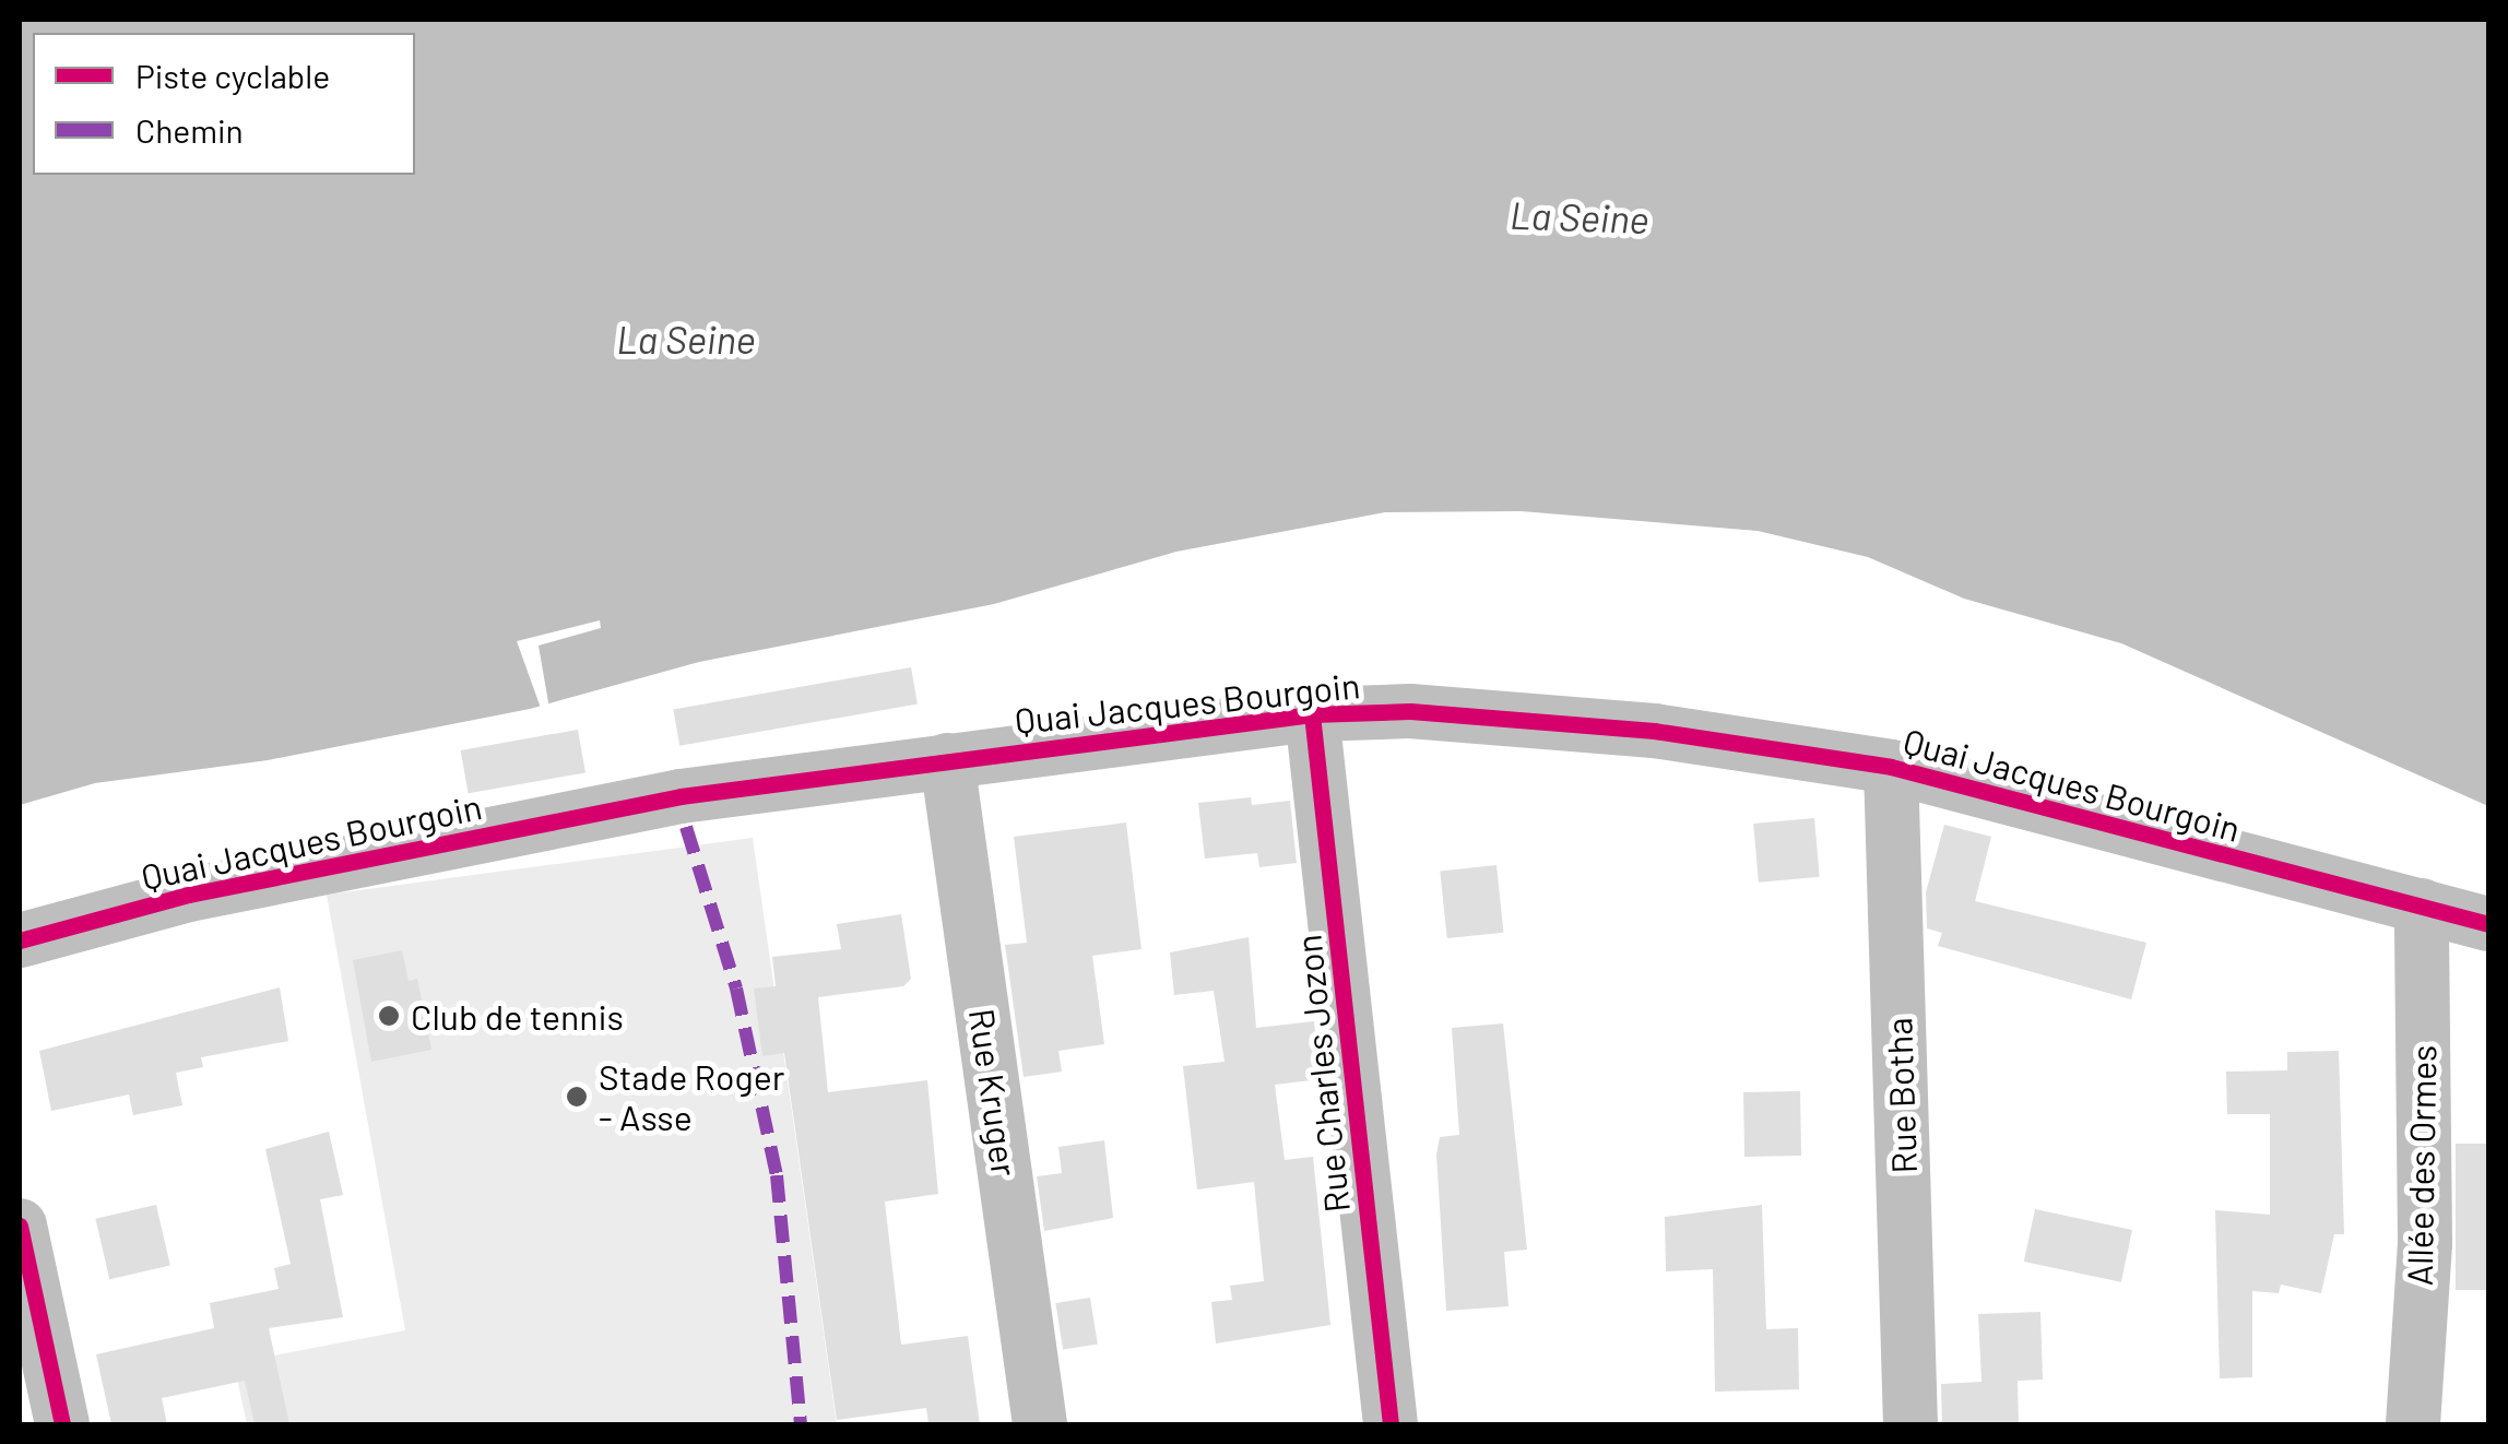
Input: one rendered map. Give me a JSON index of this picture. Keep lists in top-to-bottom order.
{
  "streets": {
    "street": [
      "Quai Jacques Bourgoin",
      "Rue Charles Jozon",
      "Rue Kruger",
      "Rue Botha",
      "Allée des Ormes"
    ]
  },
  "crossings": [
    ["Quai Jacques Bourgoin", "Rue Charles Jozon"],
    ["Quai Jacques Bourgoin", "Rue Kruger"],
    ["Quai Jacques Bourgoin", "Rue Botha"],
    ["Quai Jacques Bourgoin", "Allée des Ormes"]
  ],
  "water": ["La Seine"],
  "places": ["Club de tennis", "Stade Roger - Asse"],
  "legend": ["Piste cyclable", "Chemin"]
}
